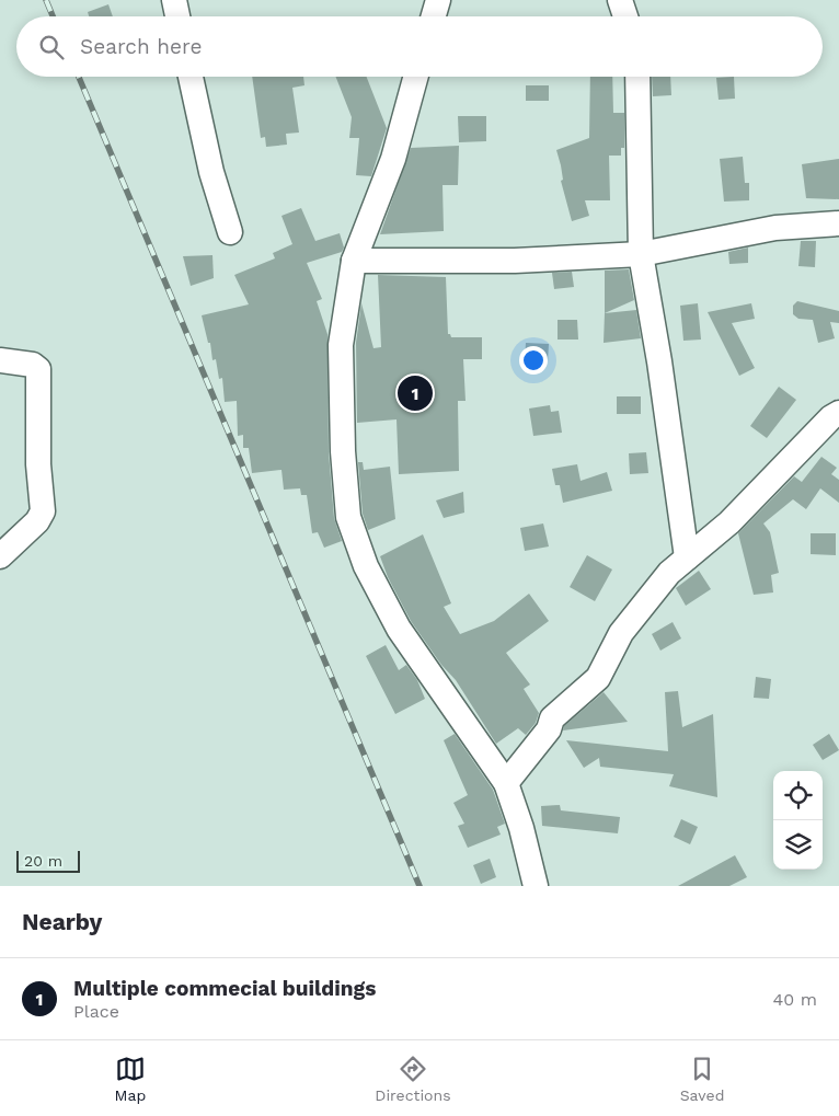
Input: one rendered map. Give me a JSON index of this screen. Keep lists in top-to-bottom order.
{
  "scale_bar": "20 m",
  "page": {
    "search": "Search here",
    "pins": "1",
    "scale": "20 m",
    "heading": "Nearby",
    "list": [
      {
        "mark": "1",
        "name": "Multiple commecial buildings",
        "note": "Place",
        "value": "40 m"
      }
    ],
    "nav": ["Map", "Directions", "Saved"]
  }
}
